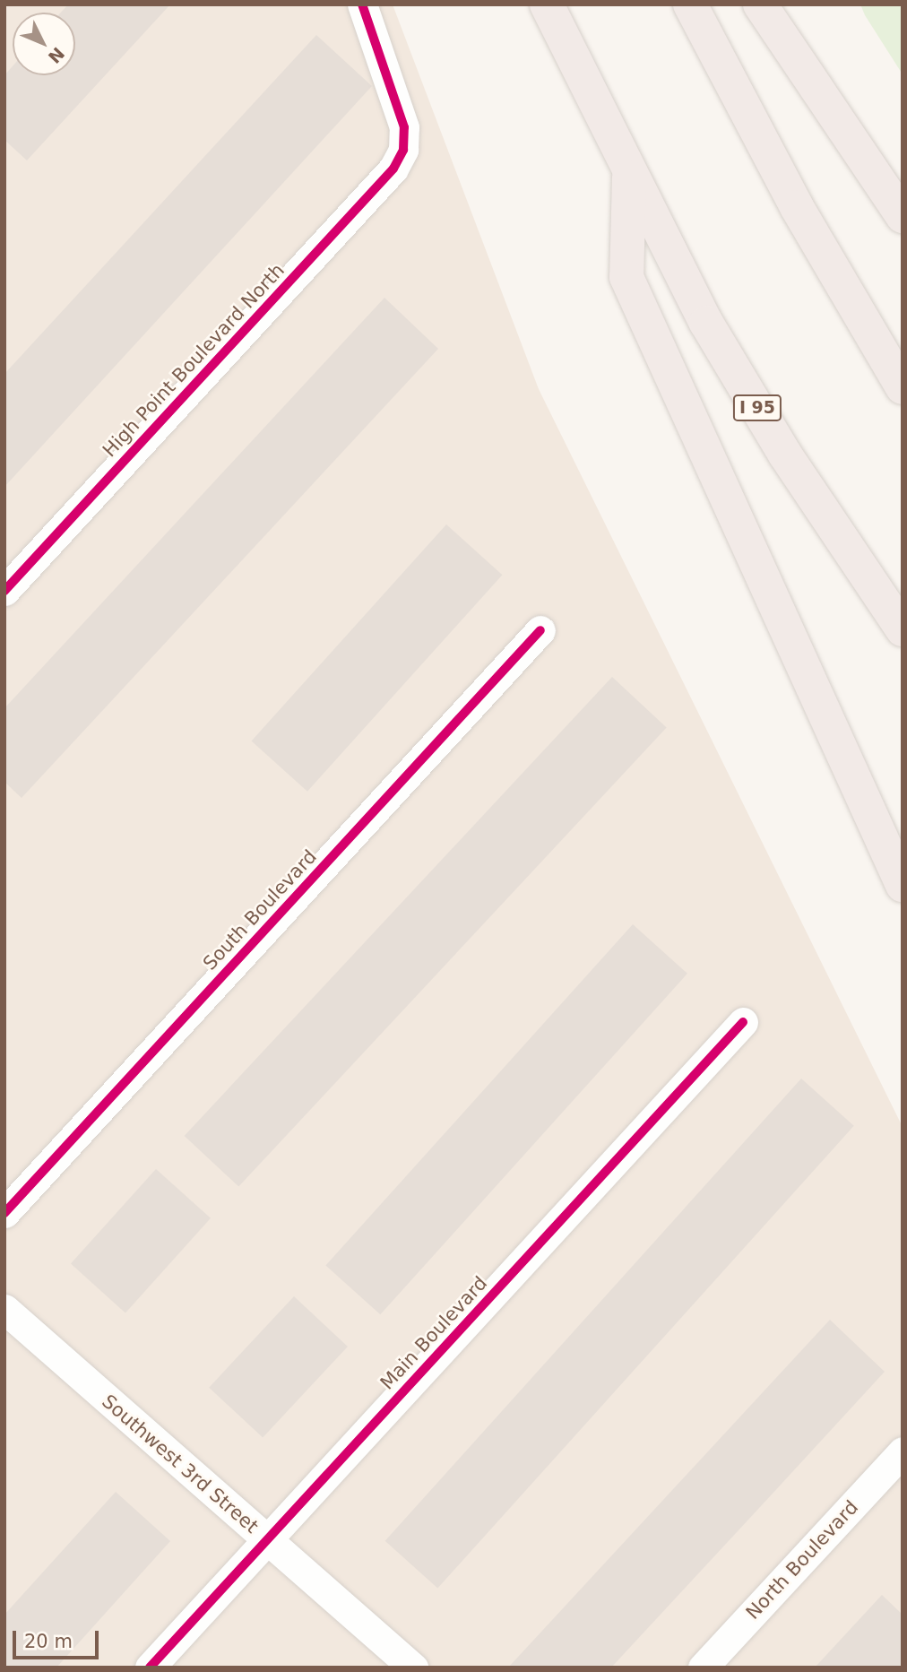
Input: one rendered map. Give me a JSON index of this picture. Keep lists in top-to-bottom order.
{
  "streets": {
    "highway": ["I 95"],
    "street": [
      "High Point Boulevard North",
      "South Boulevard",
      "Main Boulevard",
      "Southwest 3rd Street",
      "North Boulevard"
    ]
  },
  "crossings": [
    ["Main Boulevard", "Southwest 3rd Street"]
  ],
  "scale_bar": "20 m",
  "north": "bottom right"
}
